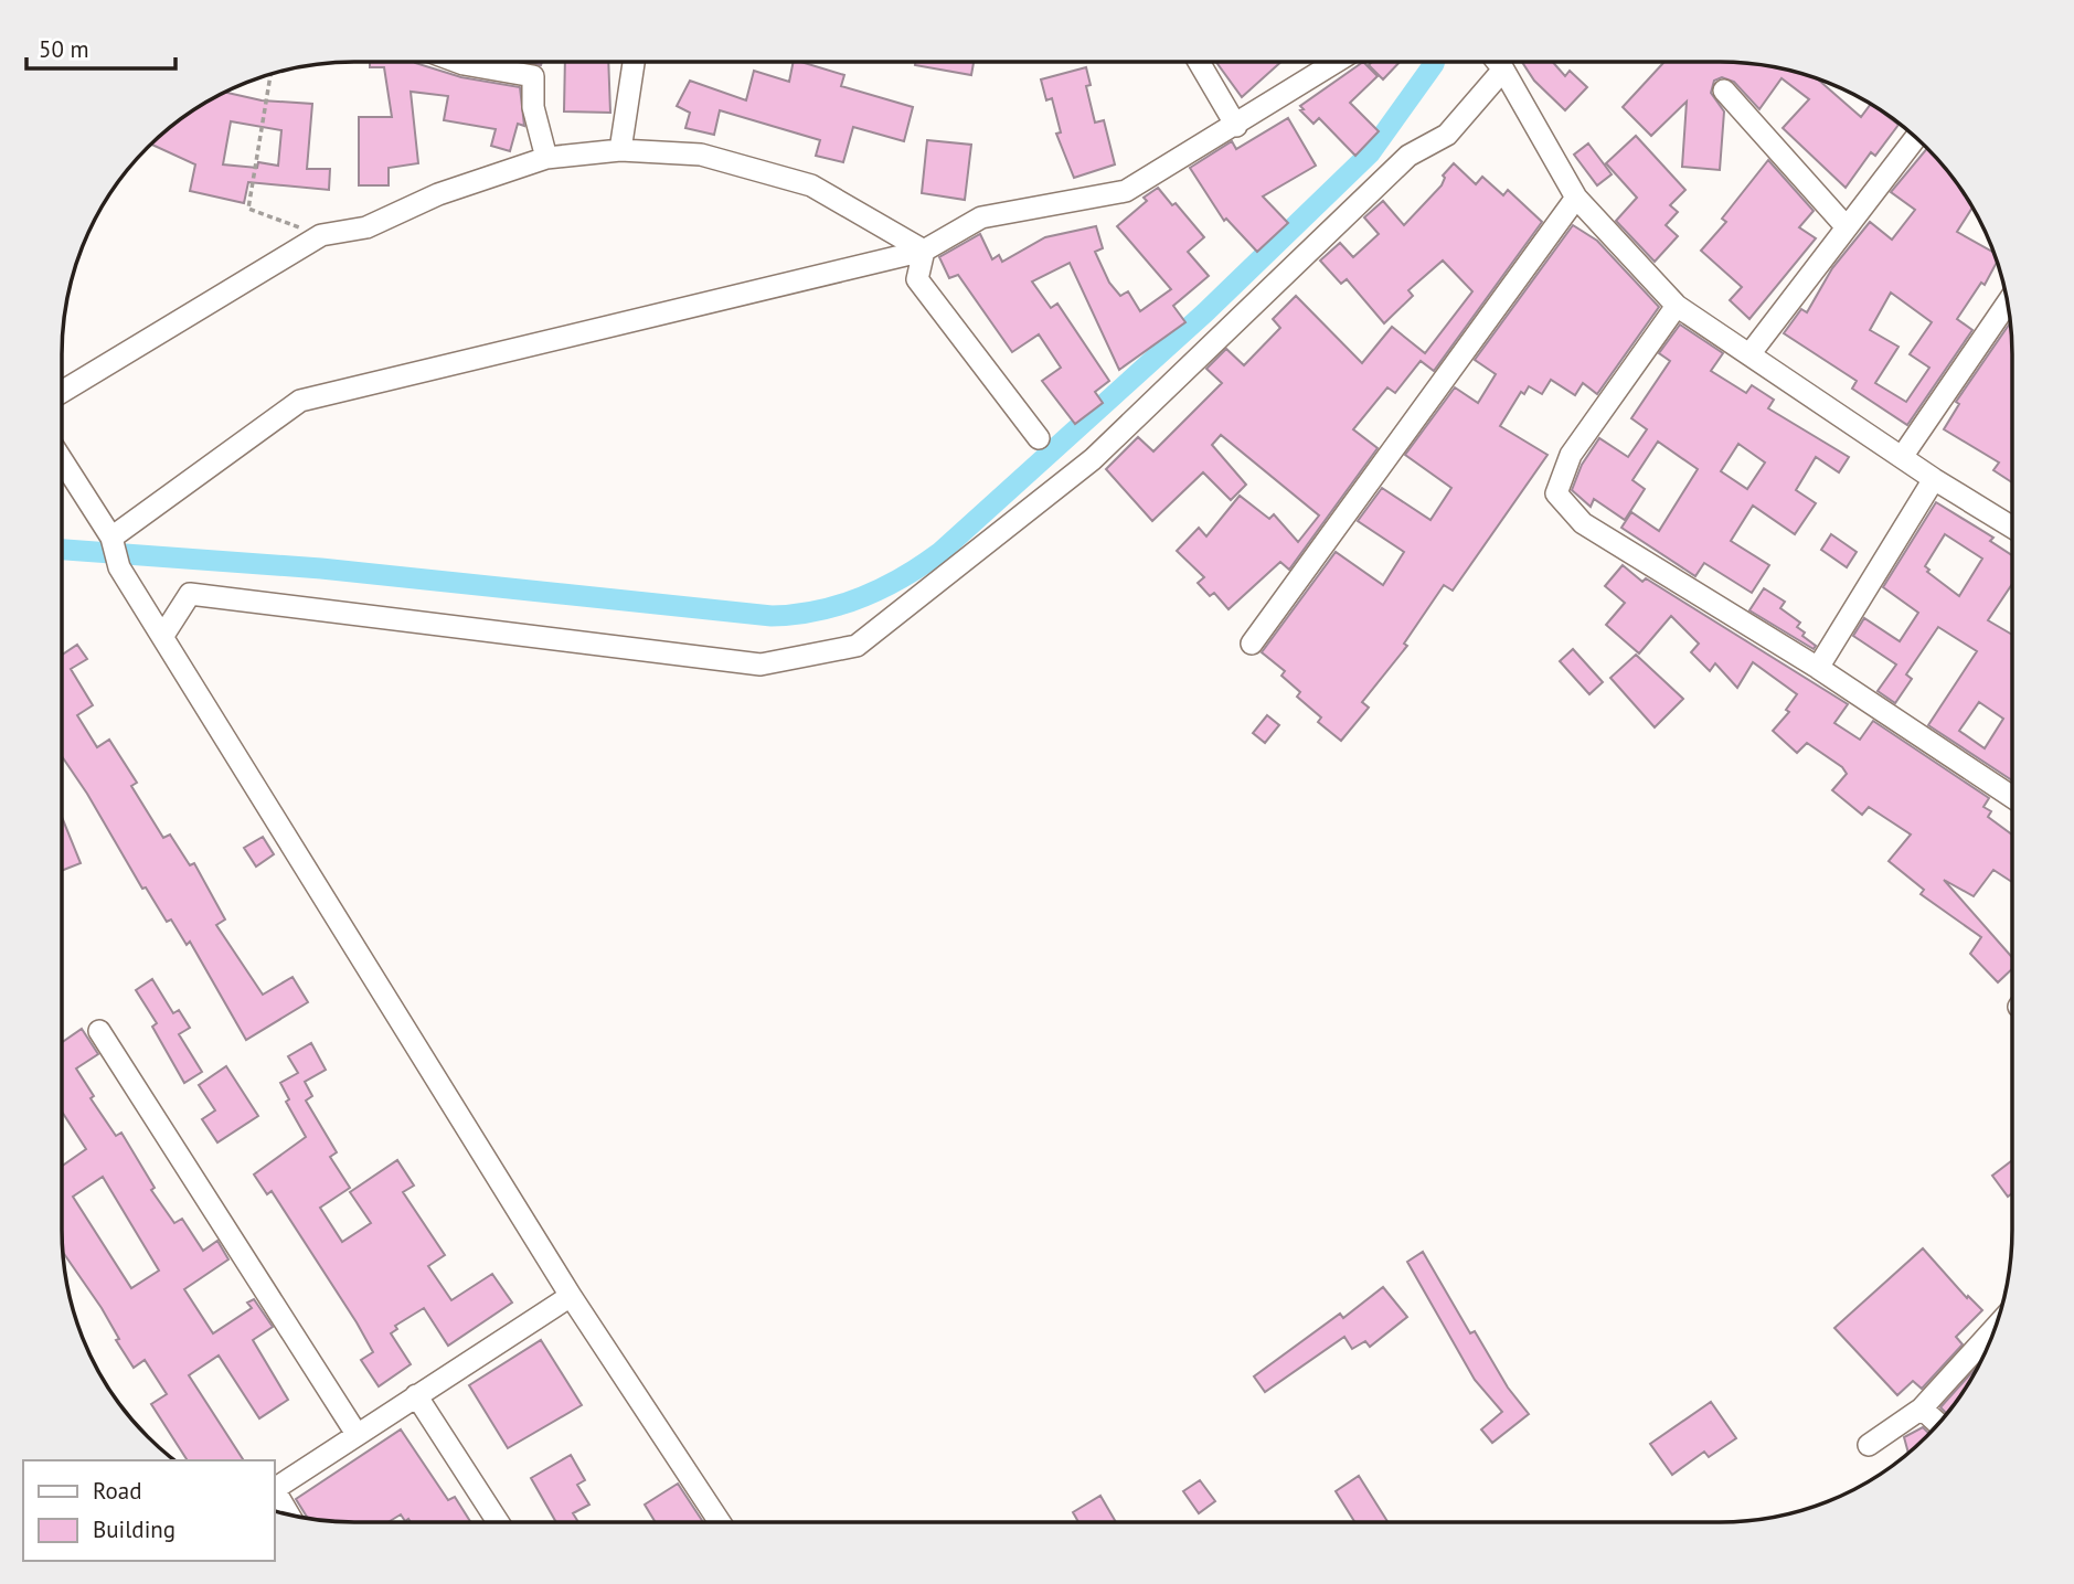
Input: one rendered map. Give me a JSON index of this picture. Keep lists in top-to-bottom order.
{
  "legend": ["Road", "Building"],
  "scale_bar": "50 m"
}
